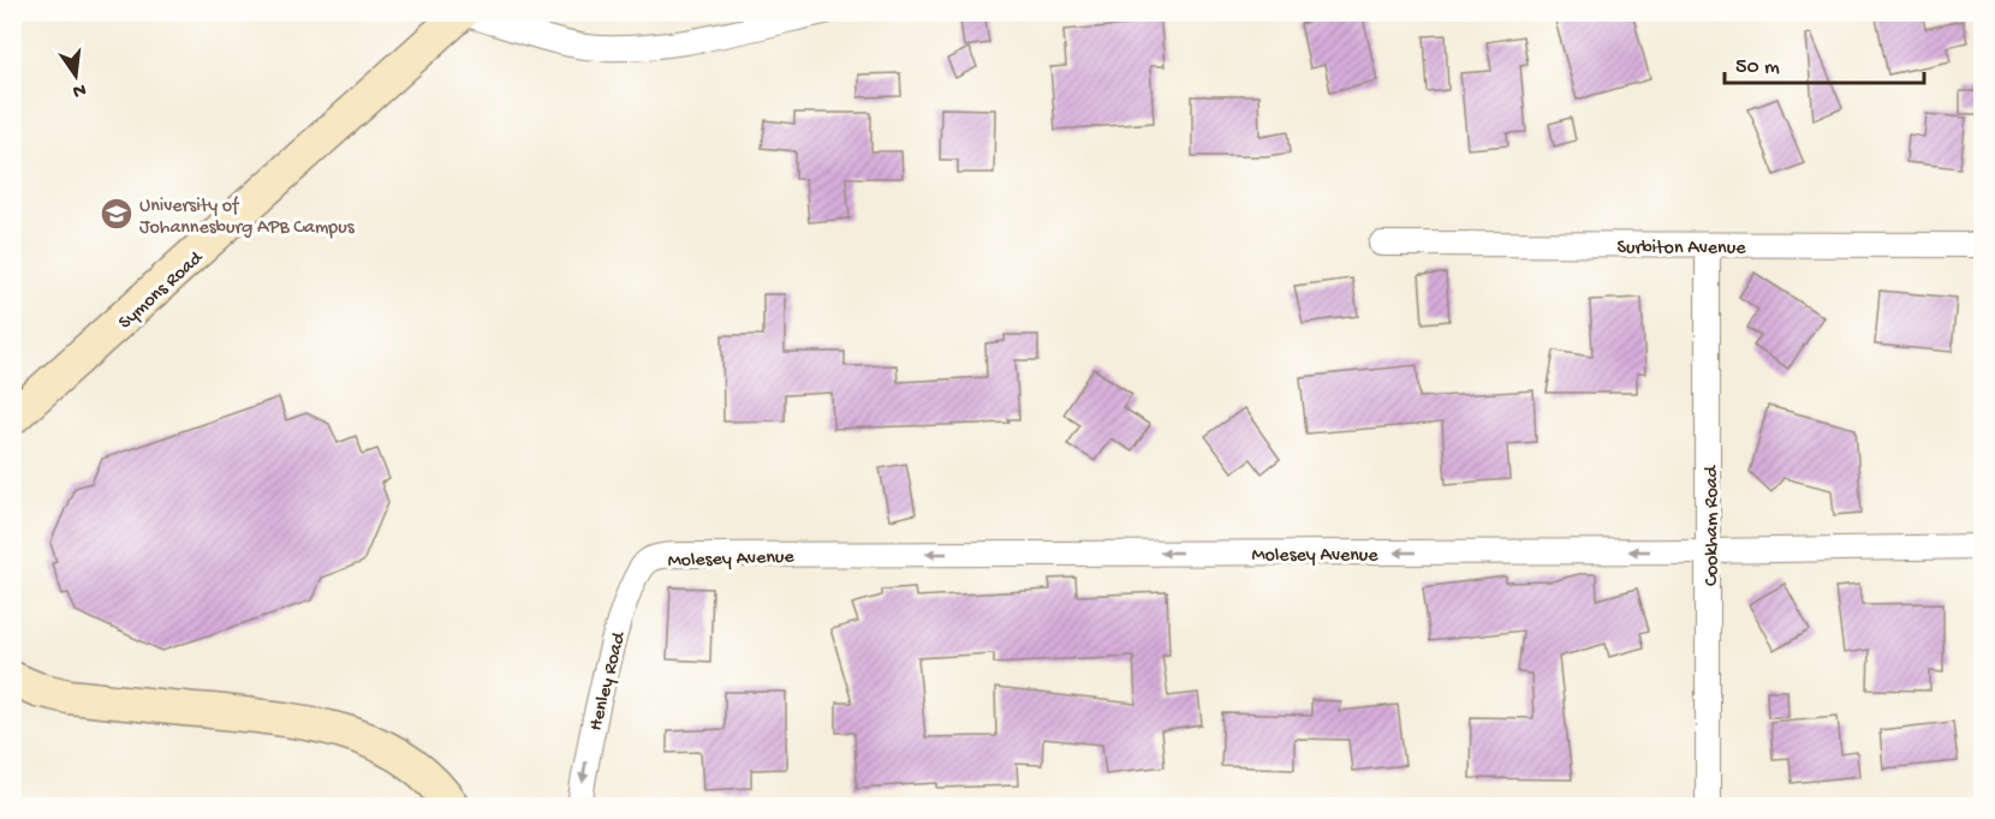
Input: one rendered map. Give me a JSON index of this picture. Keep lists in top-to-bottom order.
{
  "streets": {
    "main road": ["Symons Road"],
    "street": [
      "Surbiton Avenue",
      "Cookham Road",
      "Molesey Avenue",
      "Henley Road"
    ]
  },
  "crossings": [
    ["Surbiton Avenue", "Cookham Road"],
    ["Cookham Road", "Molesey Avenue"],
    ["Molesey Avenue", "Henley Road"]
  ],
  "one_way": ["Molesey Avenue", "Henley Road"],
  "places": {
    "school or university": ["University of Johannesburg APB Campus"]
  },
  "scale_bar": "50 m",
  "north": "bottom"
}
